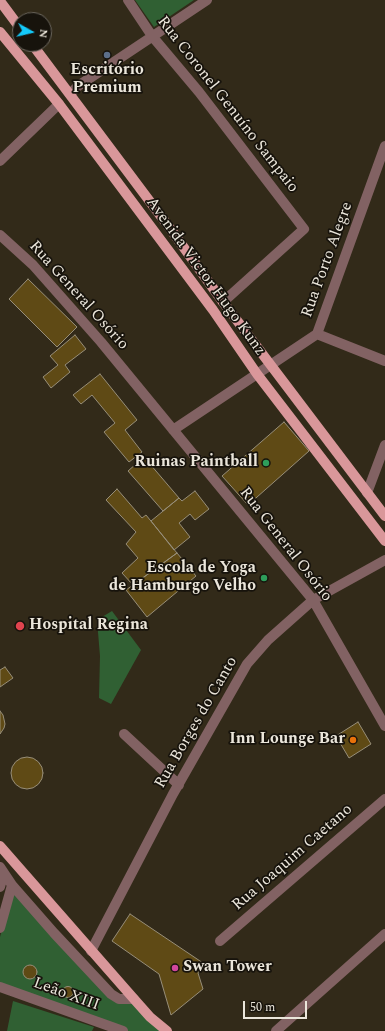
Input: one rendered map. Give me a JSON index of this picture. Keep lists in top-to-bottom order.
{
  "streets": {
    "main road": ["Avenida Victor Hugo Kunz"],
    "street": [
      "Rua Coronel Genuíno Sampaio",
      "Rua Porto Alegre",
      "Rua General Osório",
      "Rua Borges do Canto",
      "Rua Joaquim Caetano",
      "Leão XIII"
    ]
  },
  "crossings": [
    ["Rua Coronel Genuíno Sampaio", "Avenida Victor Hugo Kunz"],
    ["Rua Porto Alegre", "Avenida Victor Hugo Kunz"],
    ["Rua Porto Alegre", "Rua General Osório"],
    ["Rua General Osório", "Rua Borges do Canto"]
  ],
  "places": [
    "Escritório Premium",
    "Ruinas Paintball",
    "Escola de Yoga de Hamburgo Velho",
    "Hospital Regina",
    "Inn Lounge Bar",
    "Swan Tower"
  ],
  "scale_bar": "50 m",
  "north": "right"
}
